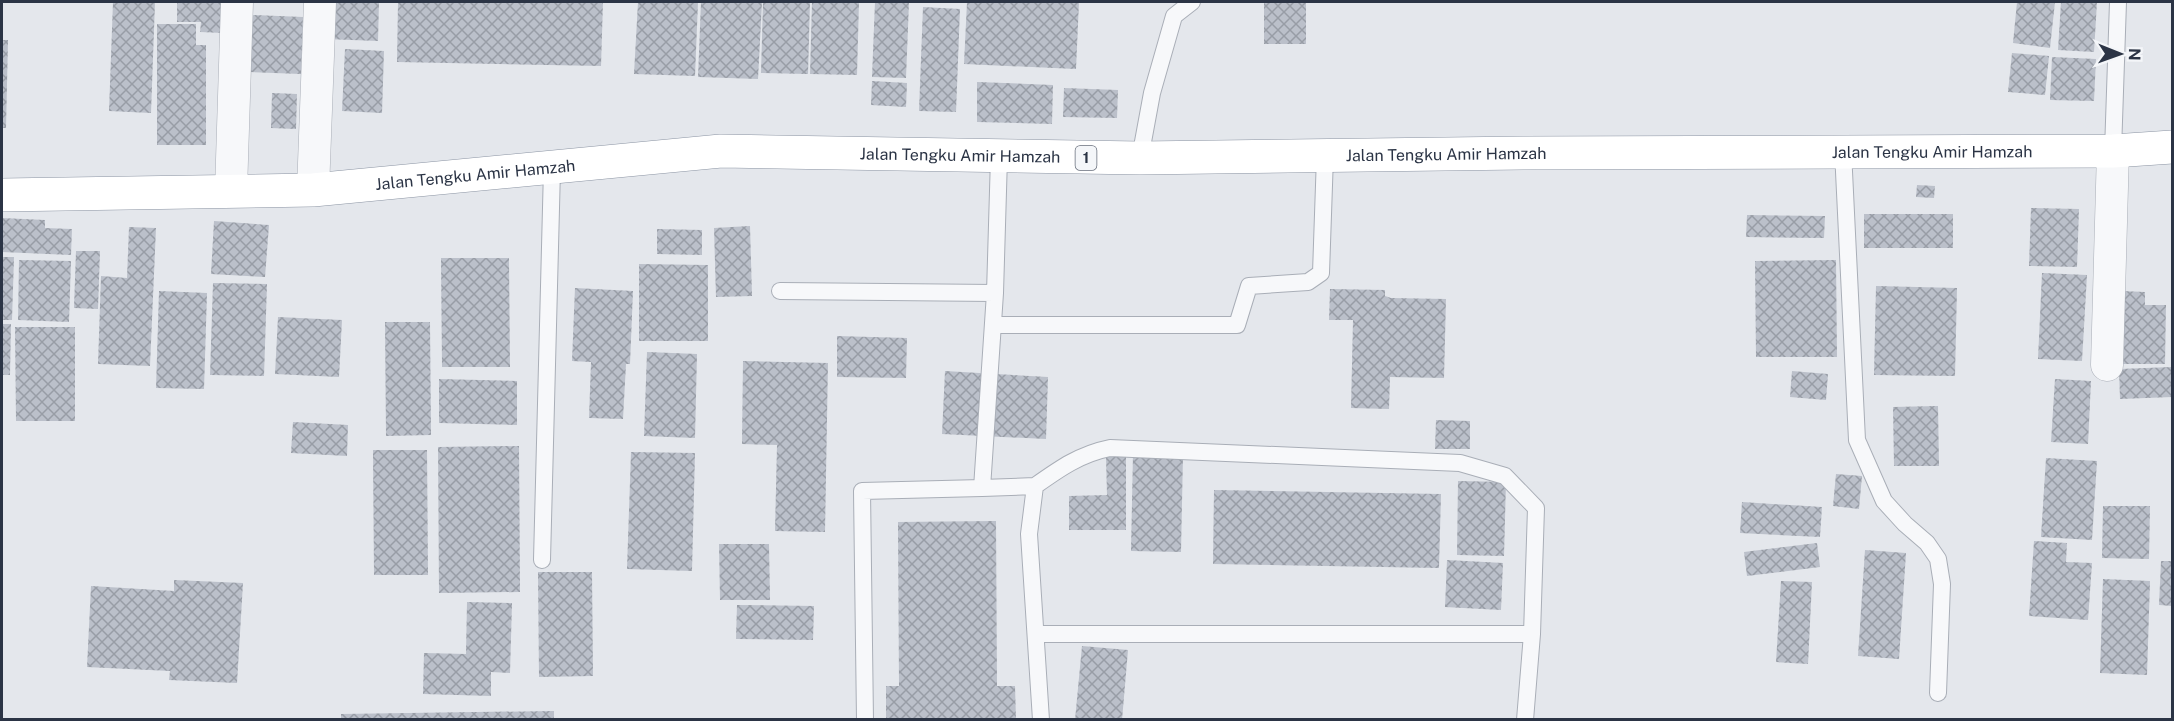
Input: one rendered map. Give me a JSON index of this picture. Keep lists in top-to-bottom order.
{
  "streets": {
    "highway": ["Jalan Tengku Amir Hamzah", "1"]
  },
  "north": "right"
}
